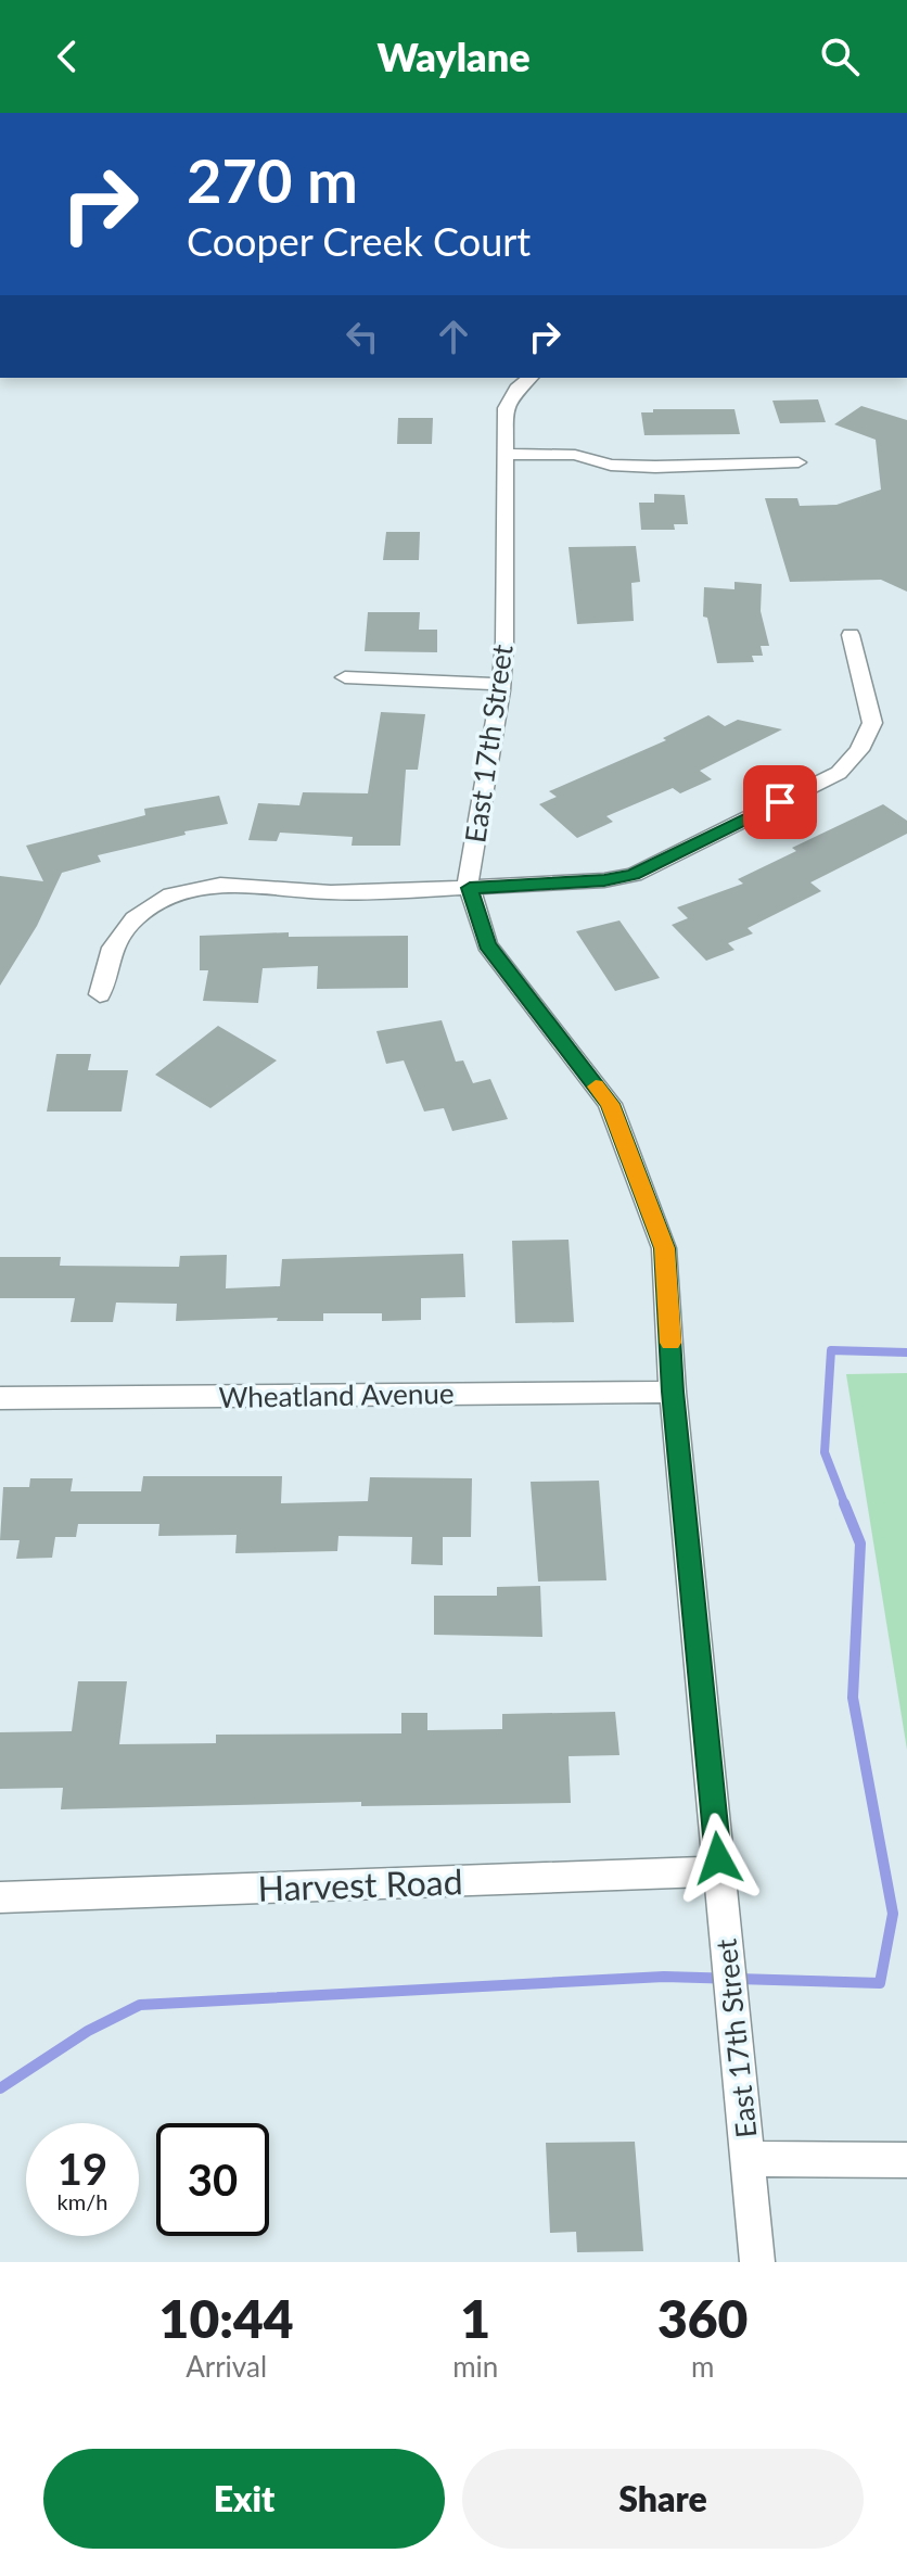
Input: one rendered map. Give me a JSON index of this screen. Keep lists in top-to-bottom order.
{
  "streets": {
    "street": ["East 17th Street", "Wheatland Avenue", "Harvest Road"]
  },
  "crossings": [
    ["East 17th Street", "Wheatland Avenue"],
    ["East 17th Street", "Harvest Road"]
  ],
  "page": {
    "header": "Waylane",
    "turn": ["270 m", "Cooper Creek Court"],
    "speed": "19 km/h",
    "limit": "30",
    "eta": [
      "10:44",
      "Arrival",
      "1",
      "min",
      "360",
      "m"
    ],
    "buttons": ["Exit", "Share"]
  }
}
